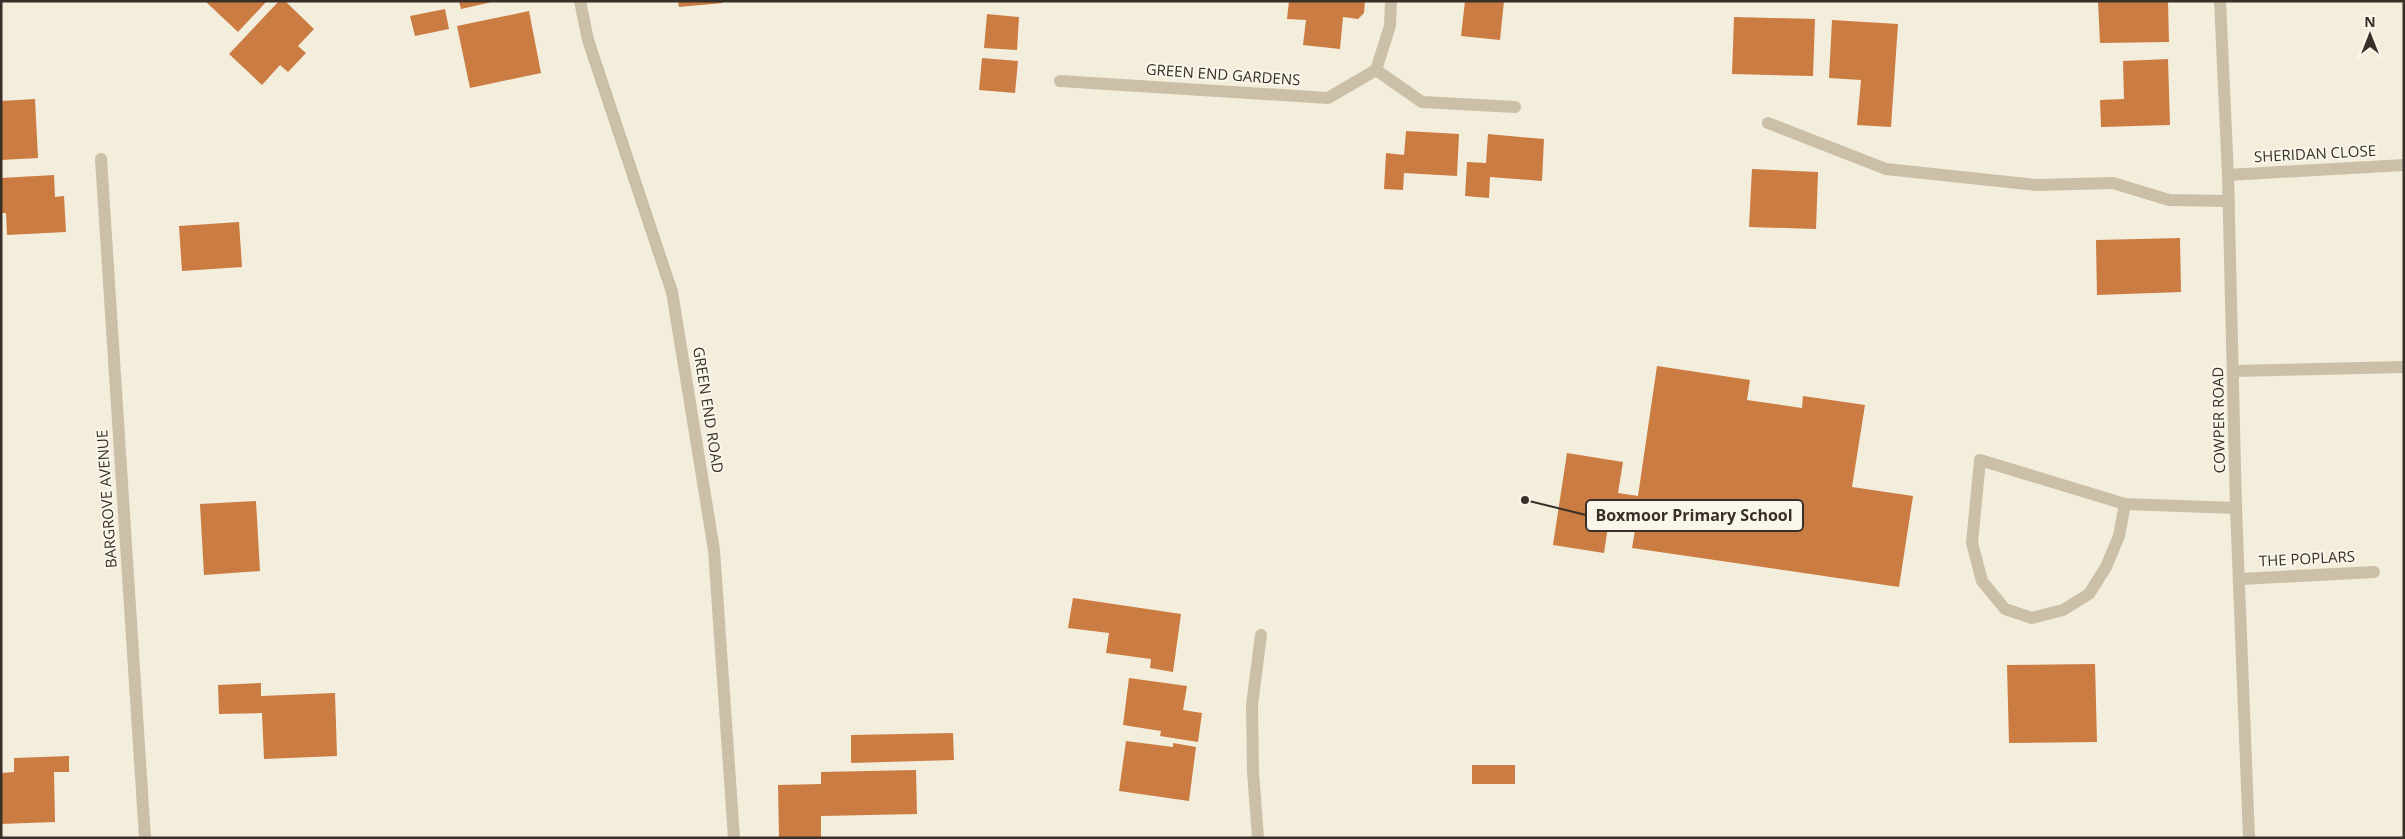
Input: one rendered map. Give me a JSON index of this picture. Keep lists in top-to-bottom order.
{
  "streets": {
    "street": [
      "GREEN END GARDENS",
      "SHERIDAN CLOSE",
      "GREEN END ROAD",
      "COWPER ROAD",
      "BARGROVE AVENUE",
      "THE POPLARS"
    ]
  },
  "crossings": [
    ["SHERIDAN CLOSE", "COWPER ROAD"],
    ["COWPER ROAD", "THE POPLARS"]
  ],
  "places": ["Boxmoor Primary School"],
  "north": "top"
}
